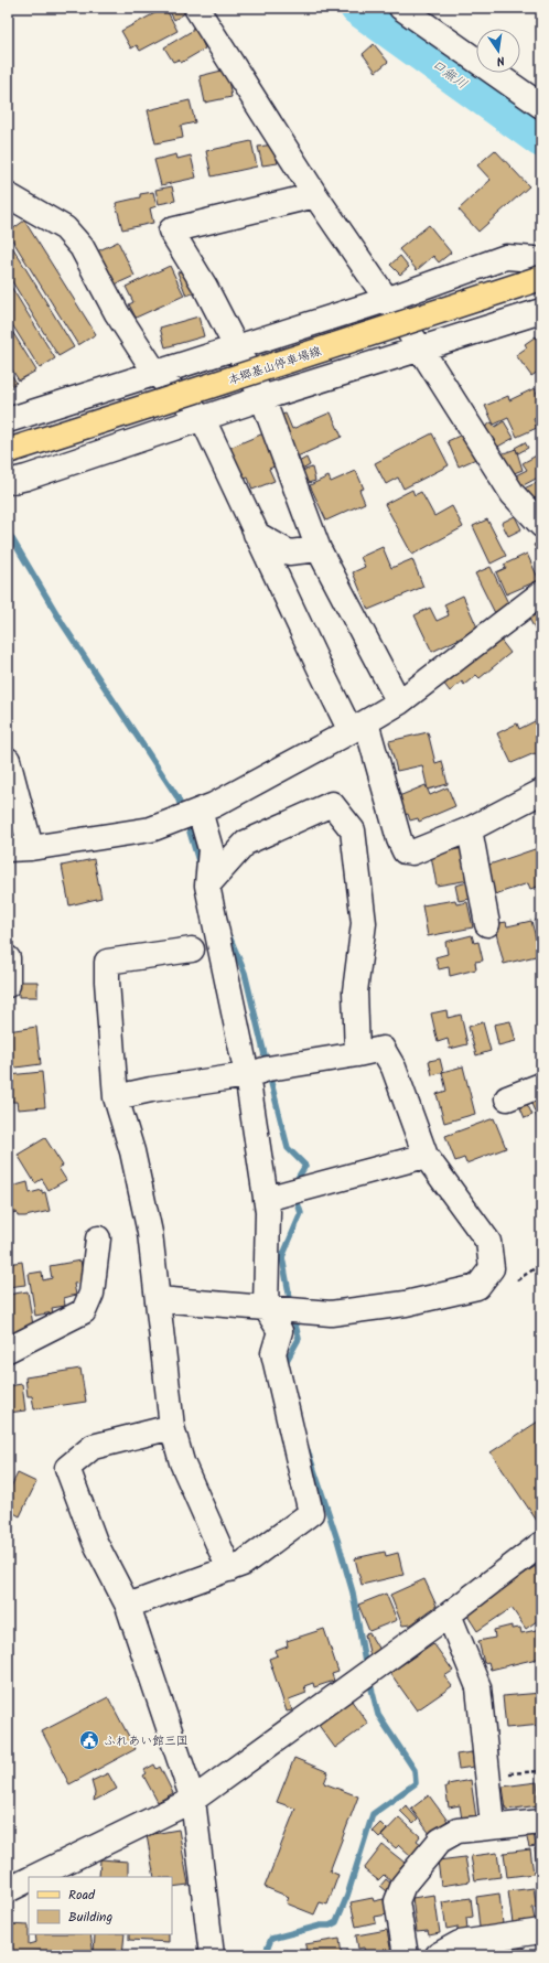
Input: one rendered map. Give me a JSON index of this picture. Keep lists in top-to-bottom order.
{
  "streets": {
    "main road": ["本郷基山停車場線"]
  },
  "water": ["口無川"],
  "places": {
    "public building": ["ふれあい館三国"]
  },
  "legend": ["Road", "Building"],
  "north": "bottom"
}
